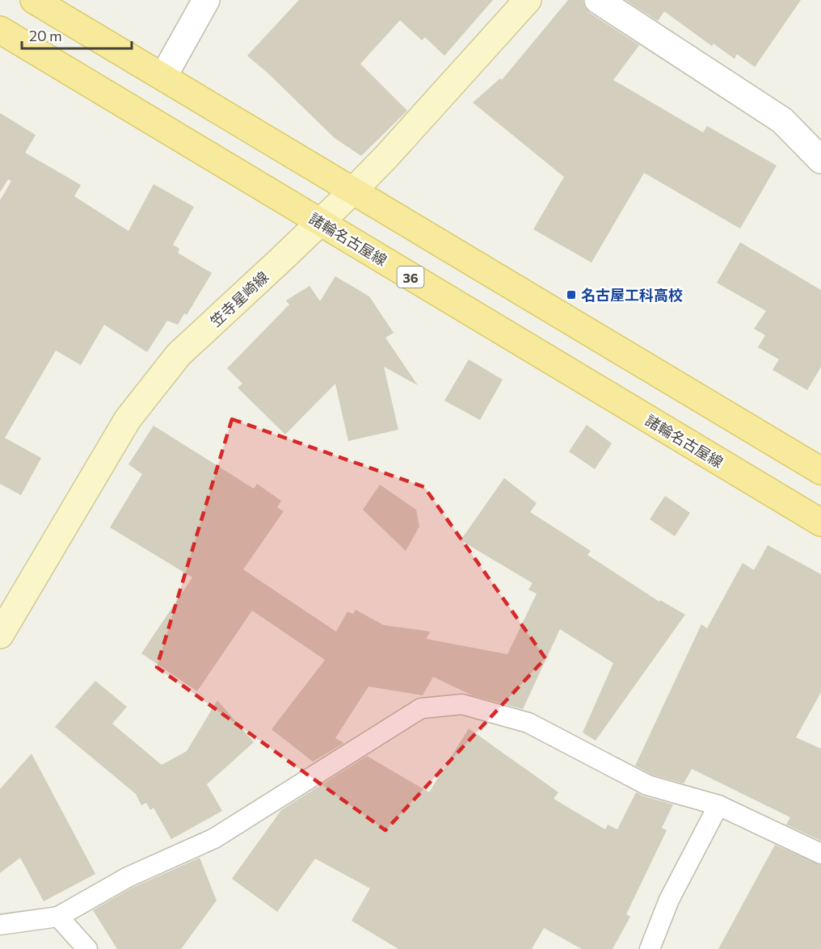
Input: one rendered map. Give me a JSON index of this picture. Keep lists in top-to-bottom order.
{
  "streets": {
    "main road": ["諸輪名古屋線", "36", "笠寺星崎線"]
  },
  "crossings": [
    ["諸輪名古屋線", "笠寺星崎線"]
  ],
  "places": {
    "transit": ["名古屋工科高校"]
  },
  "scale_bar": "20 m"
}
